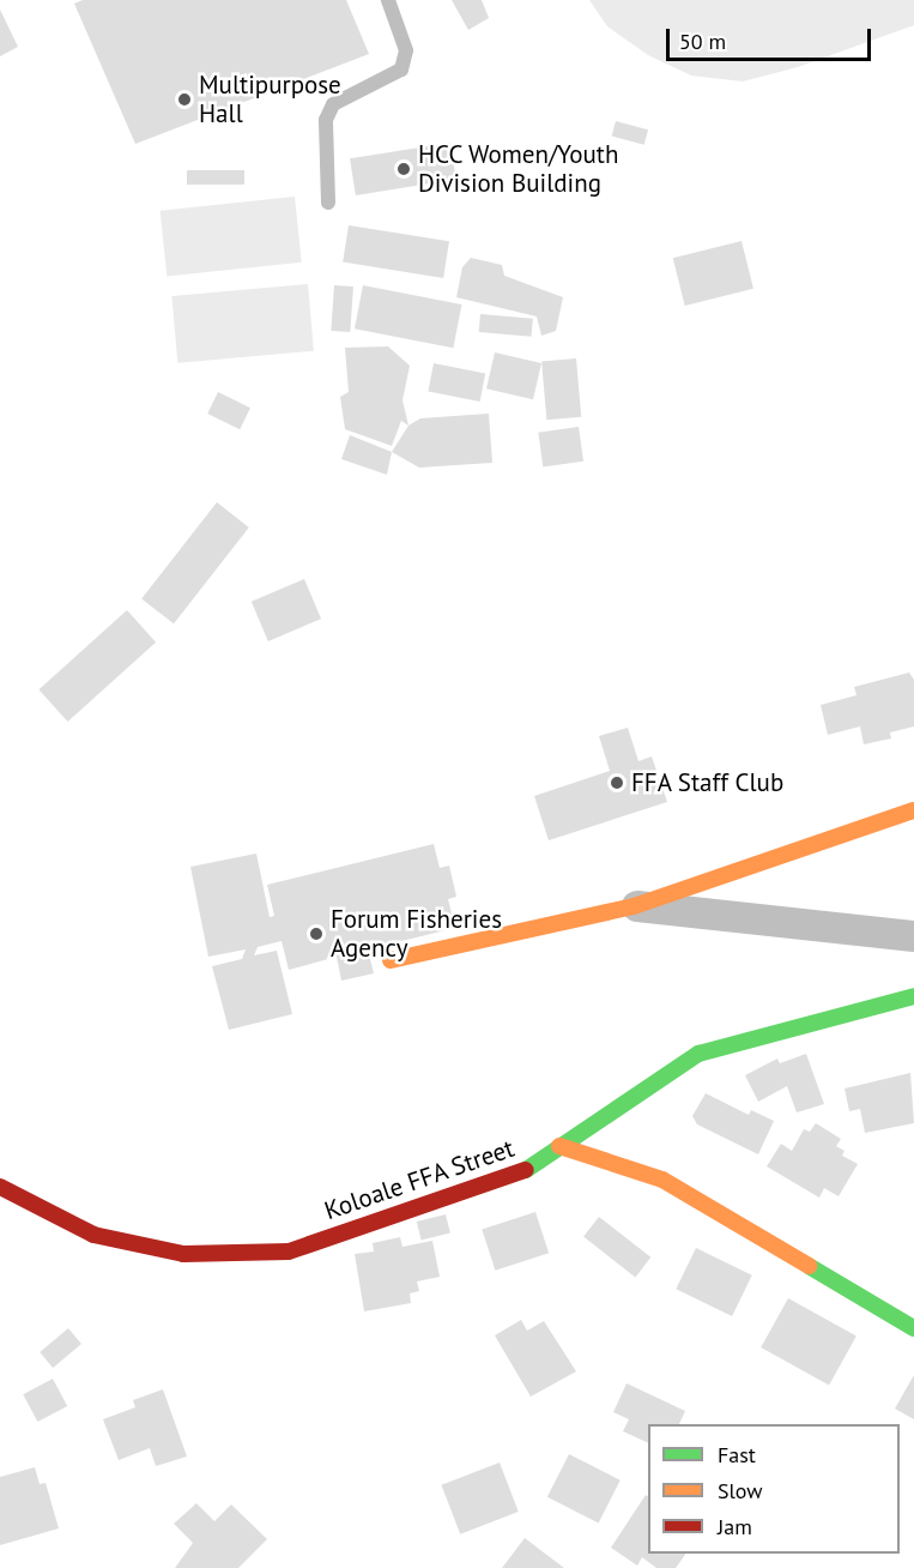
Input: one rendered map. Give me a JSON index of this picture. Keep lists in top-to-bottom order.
{
  "streets": {
    "street": ["Koloale FFA Street"]
  },
  "places": [
    "Multipurpose Hall",
    "HCC Women/Youth Division Building",
    "FFA Staff Club",
    "Forum Fisheries Agency"
  ],
  "legend": ["Fast", "Slow", "Jam"],
  "scale_bar": "50 m"
}
